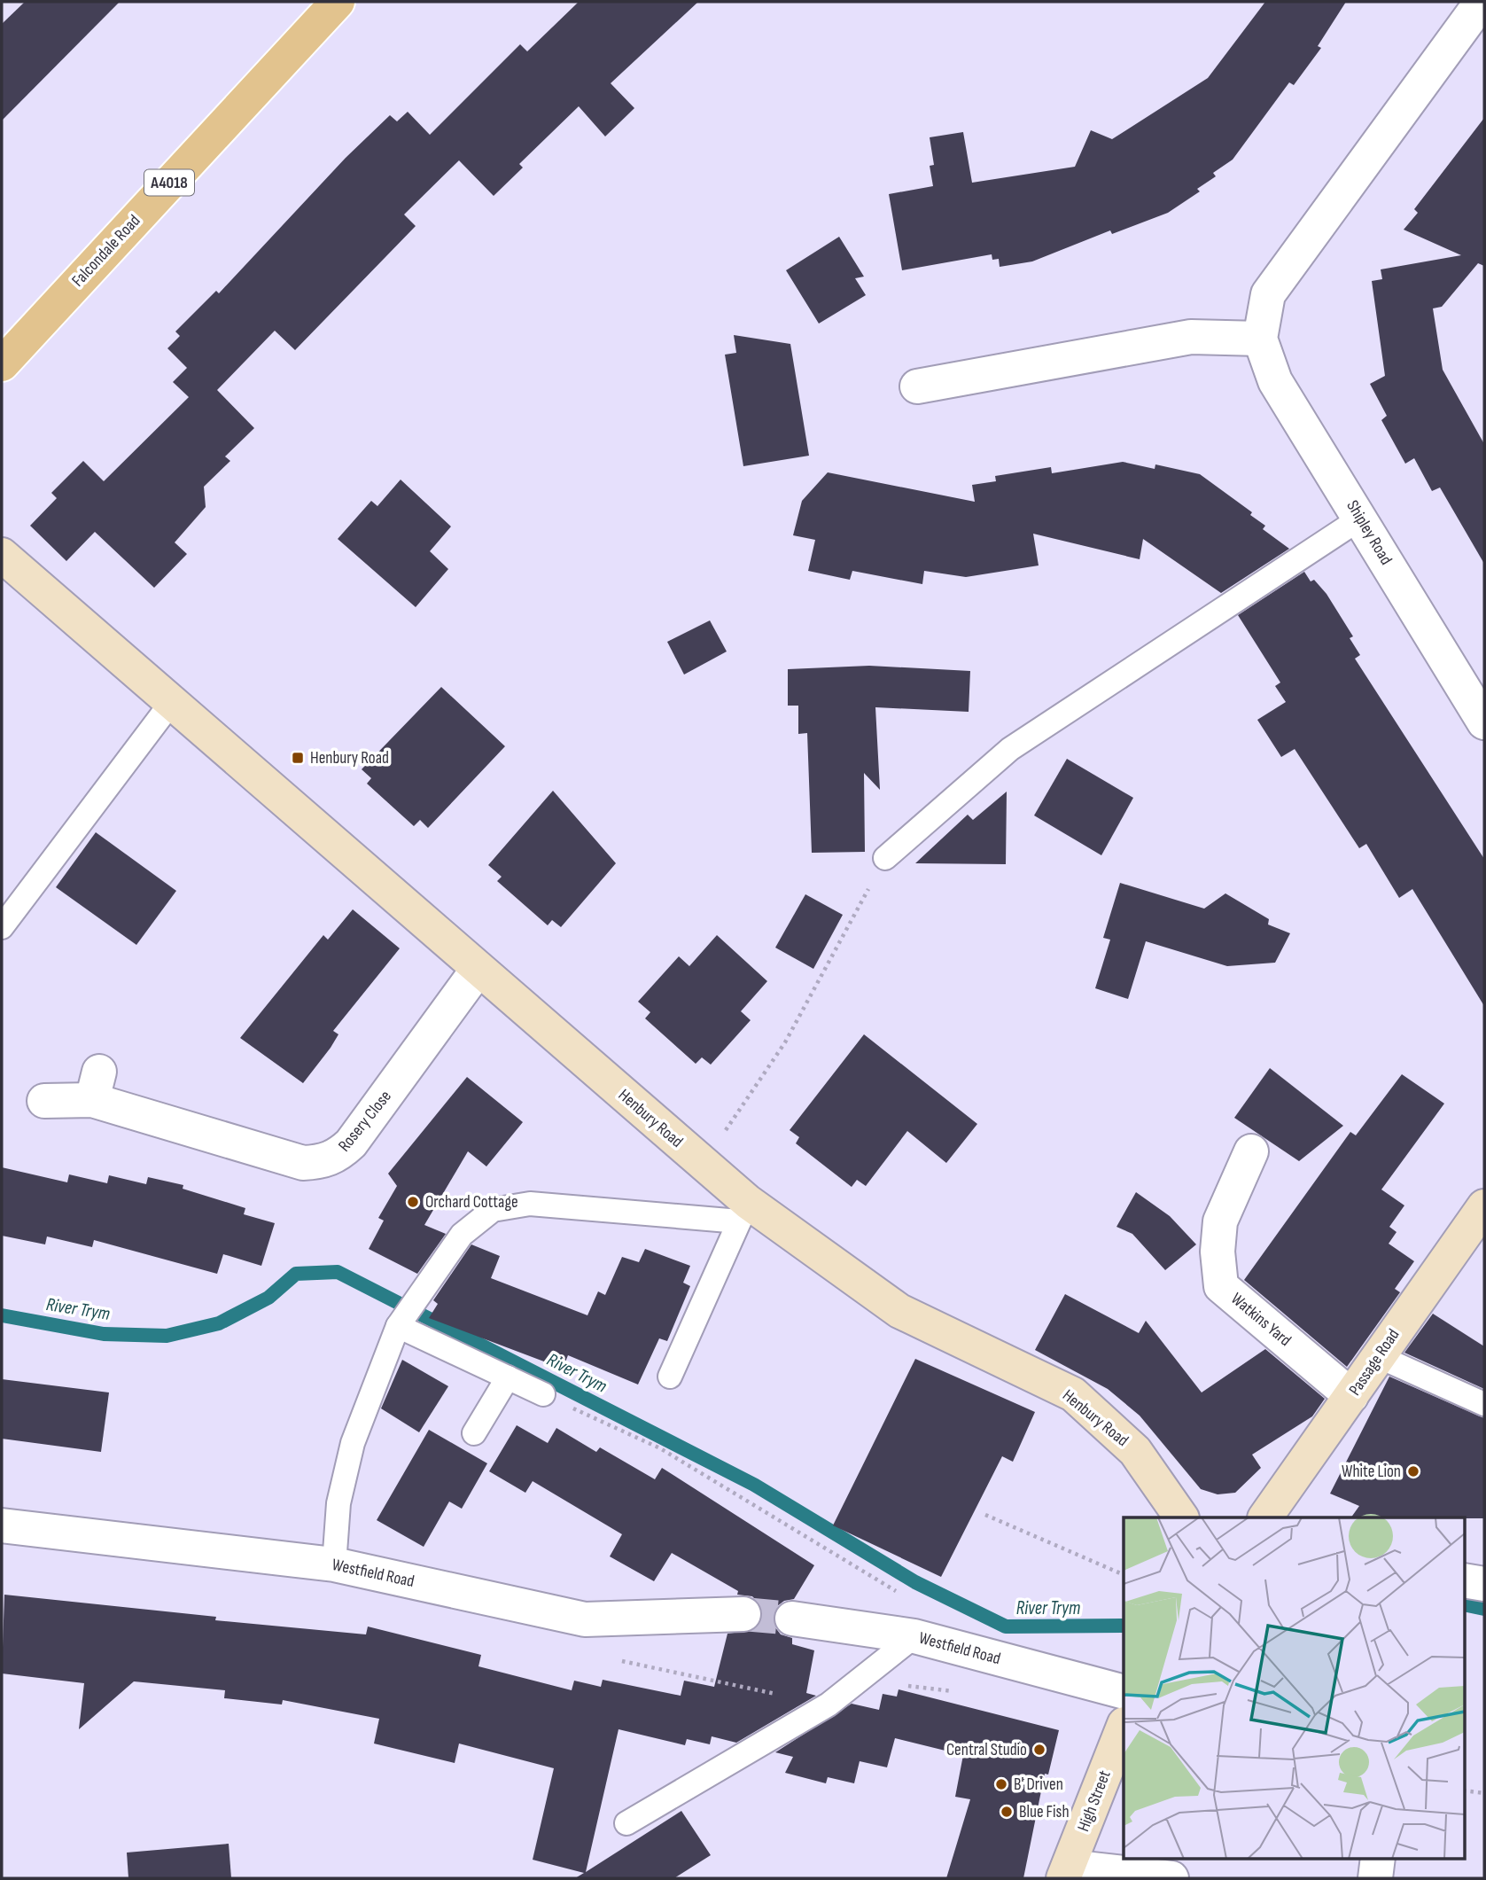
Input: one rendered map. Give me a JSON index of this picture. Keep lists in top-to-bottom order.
{
  "streets": {
    "main road": [
      "A4018",
      "Falcondale Road",
      "Henbury Road",
      "Passage Road",
      "High Street"
    ],
    "street": [
      "Shipley Road",
      "Rosery Close",
      "Watkins Yard",
      "Westfield Road"
    ]
  },
  "crossings": [
    ["Henbury Road", "Rosery Close"],
    ["Watkins Yard", "Passage Road"]
  ],
  "water": ["River Trym"],
  "places": {
    "transit": ["Henbury Road"],
    "other": [
      "Orchard Cottage",
      "White Lion",
      "Central Studio",
      "B' Driven",
      "Blue Fish"
    ]
  }
}
